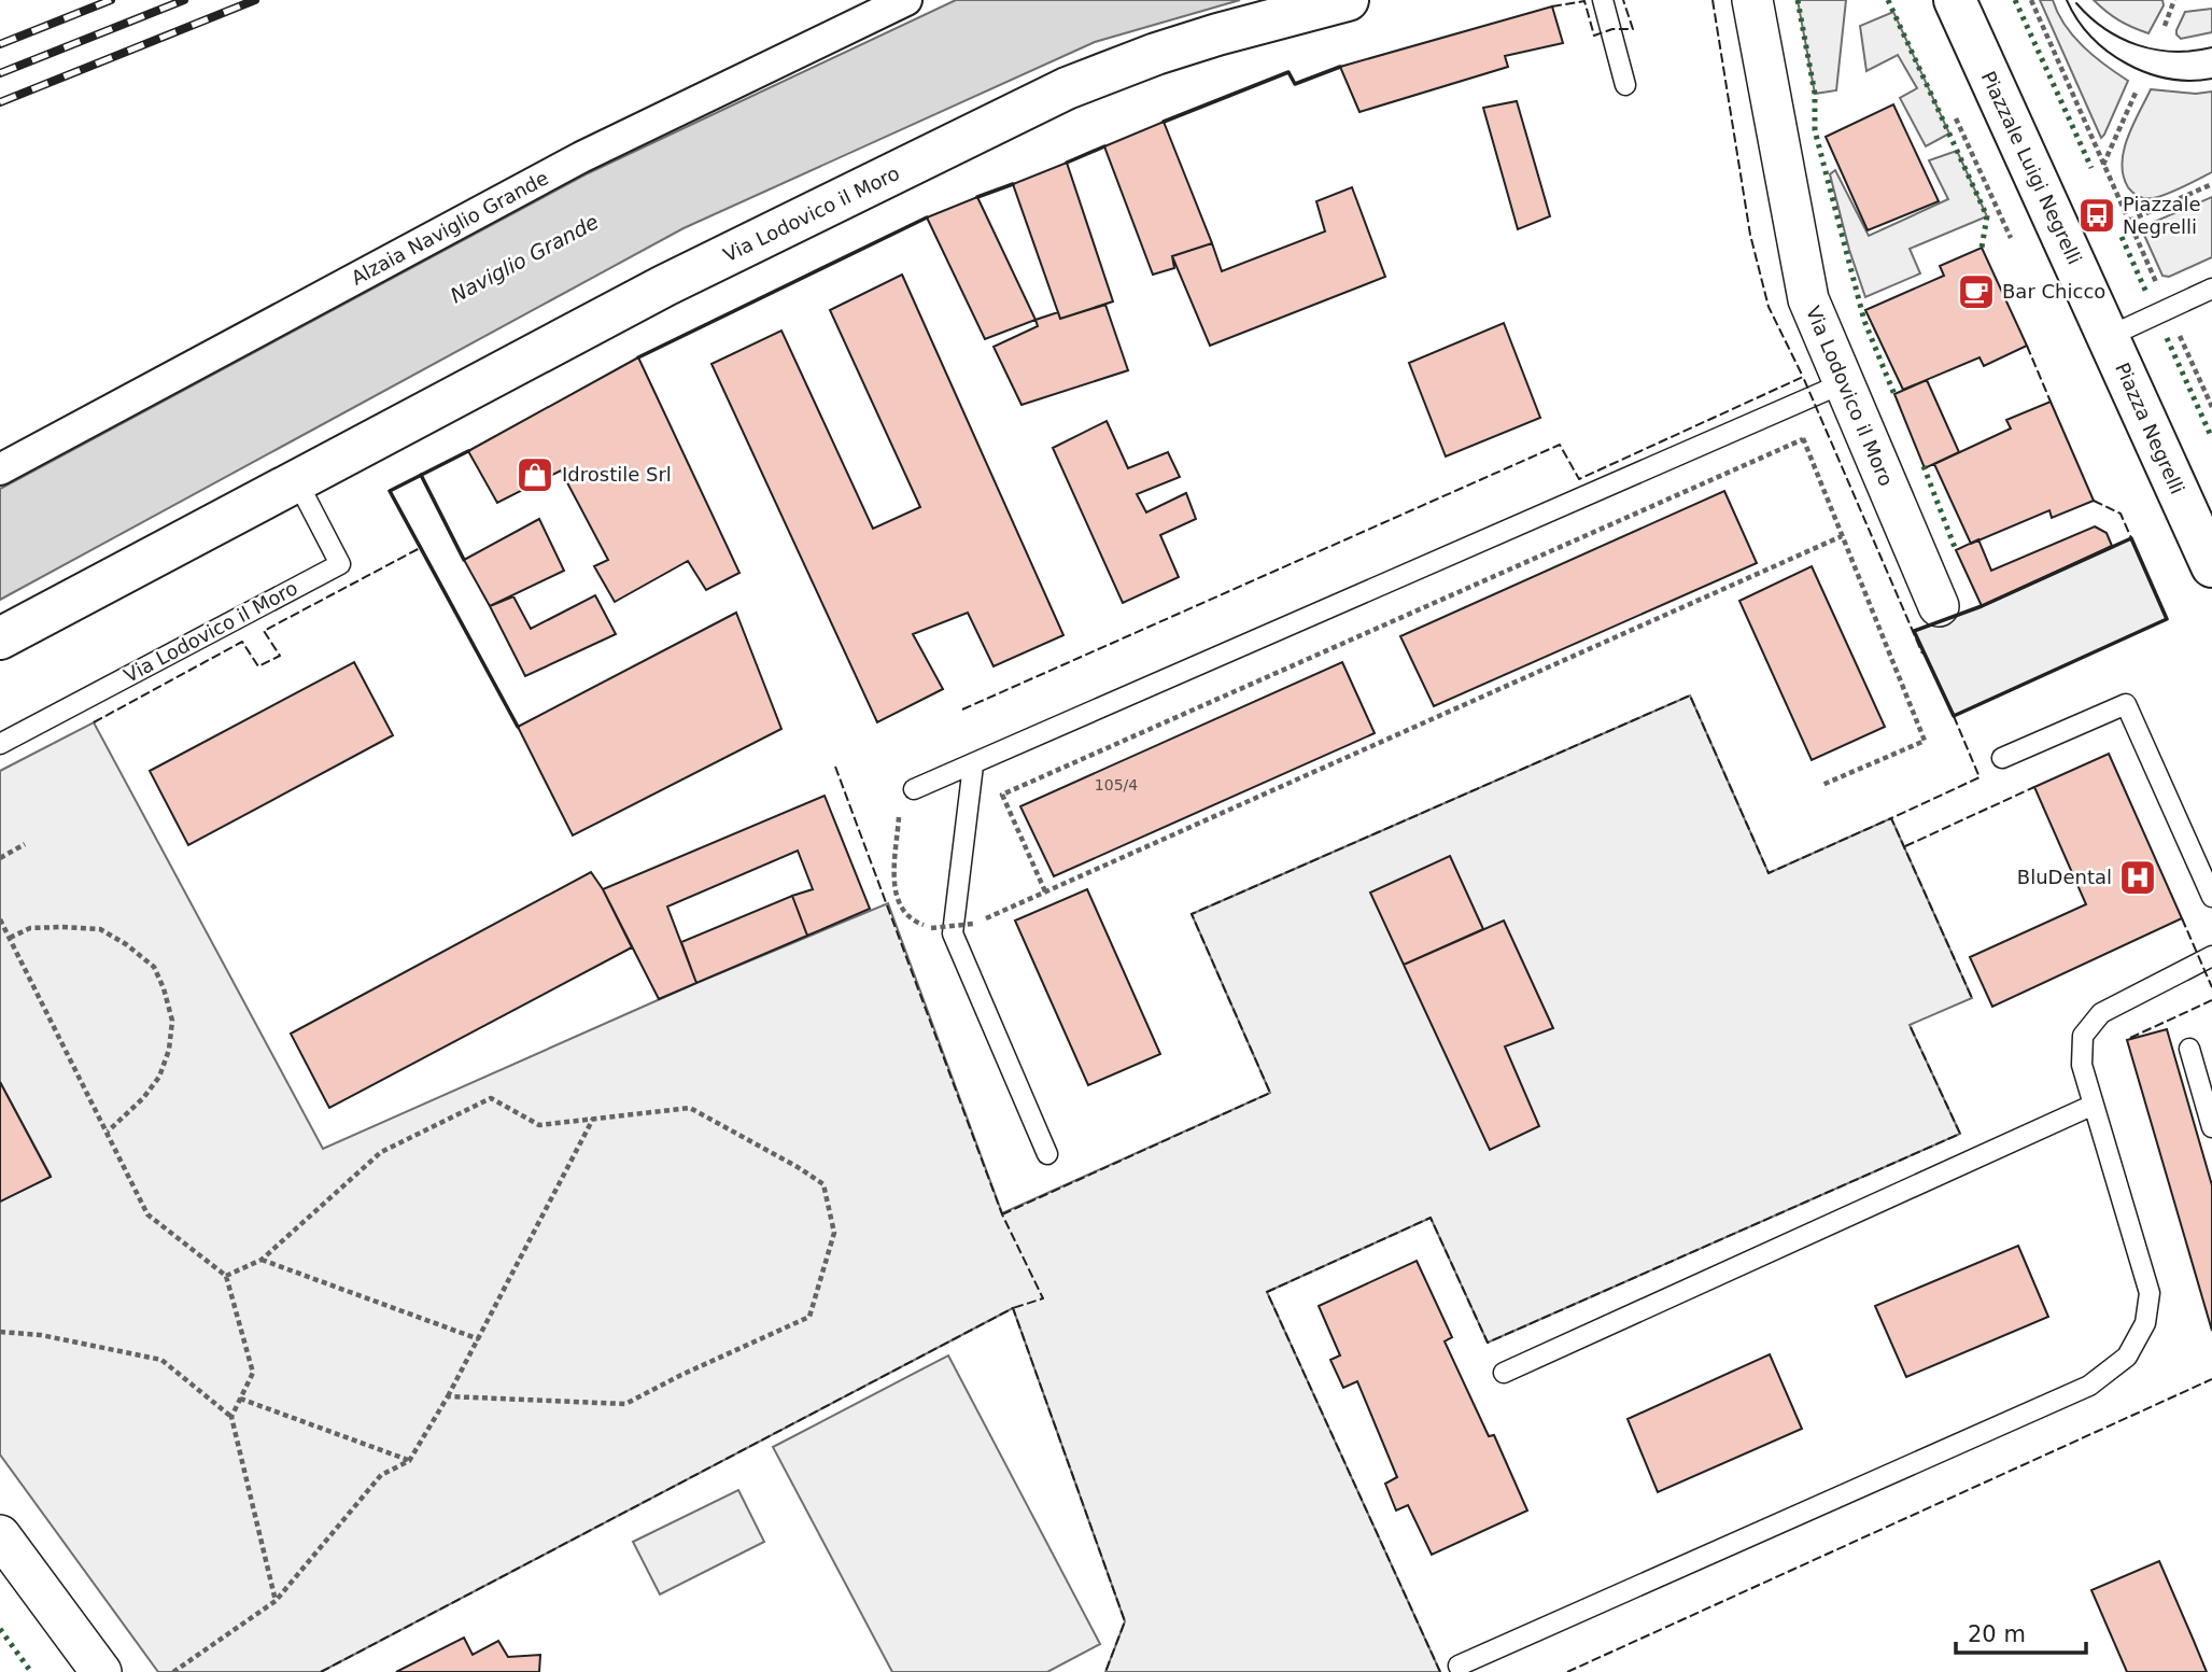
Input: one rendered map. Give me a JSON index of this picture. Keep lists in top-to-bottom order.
{
  "streets": {
    "street": [
      "Piazzale Luigi Negrelli",
      "Via Lodovico il Moro",
      "Alzaia Naviglio Grande",
      "Piazza Negrelli"
    ]
  },
  "crossings": [
    ["Piazzale Luigi Negrelli", "Piazza Negrelli"]
  ],
  "water": ["Naviglio Grande"],
  "places": {
    "bus stop": ["Piazzale Negrelli"],
    "cafe": ["Bar Chicco"],
    "shop": ["Idrostile Srl"],
    "hospital": ["BluDental"]
  },
  "house_numbers": ["105/4"],
  "scale_bar": "20 m"
}
